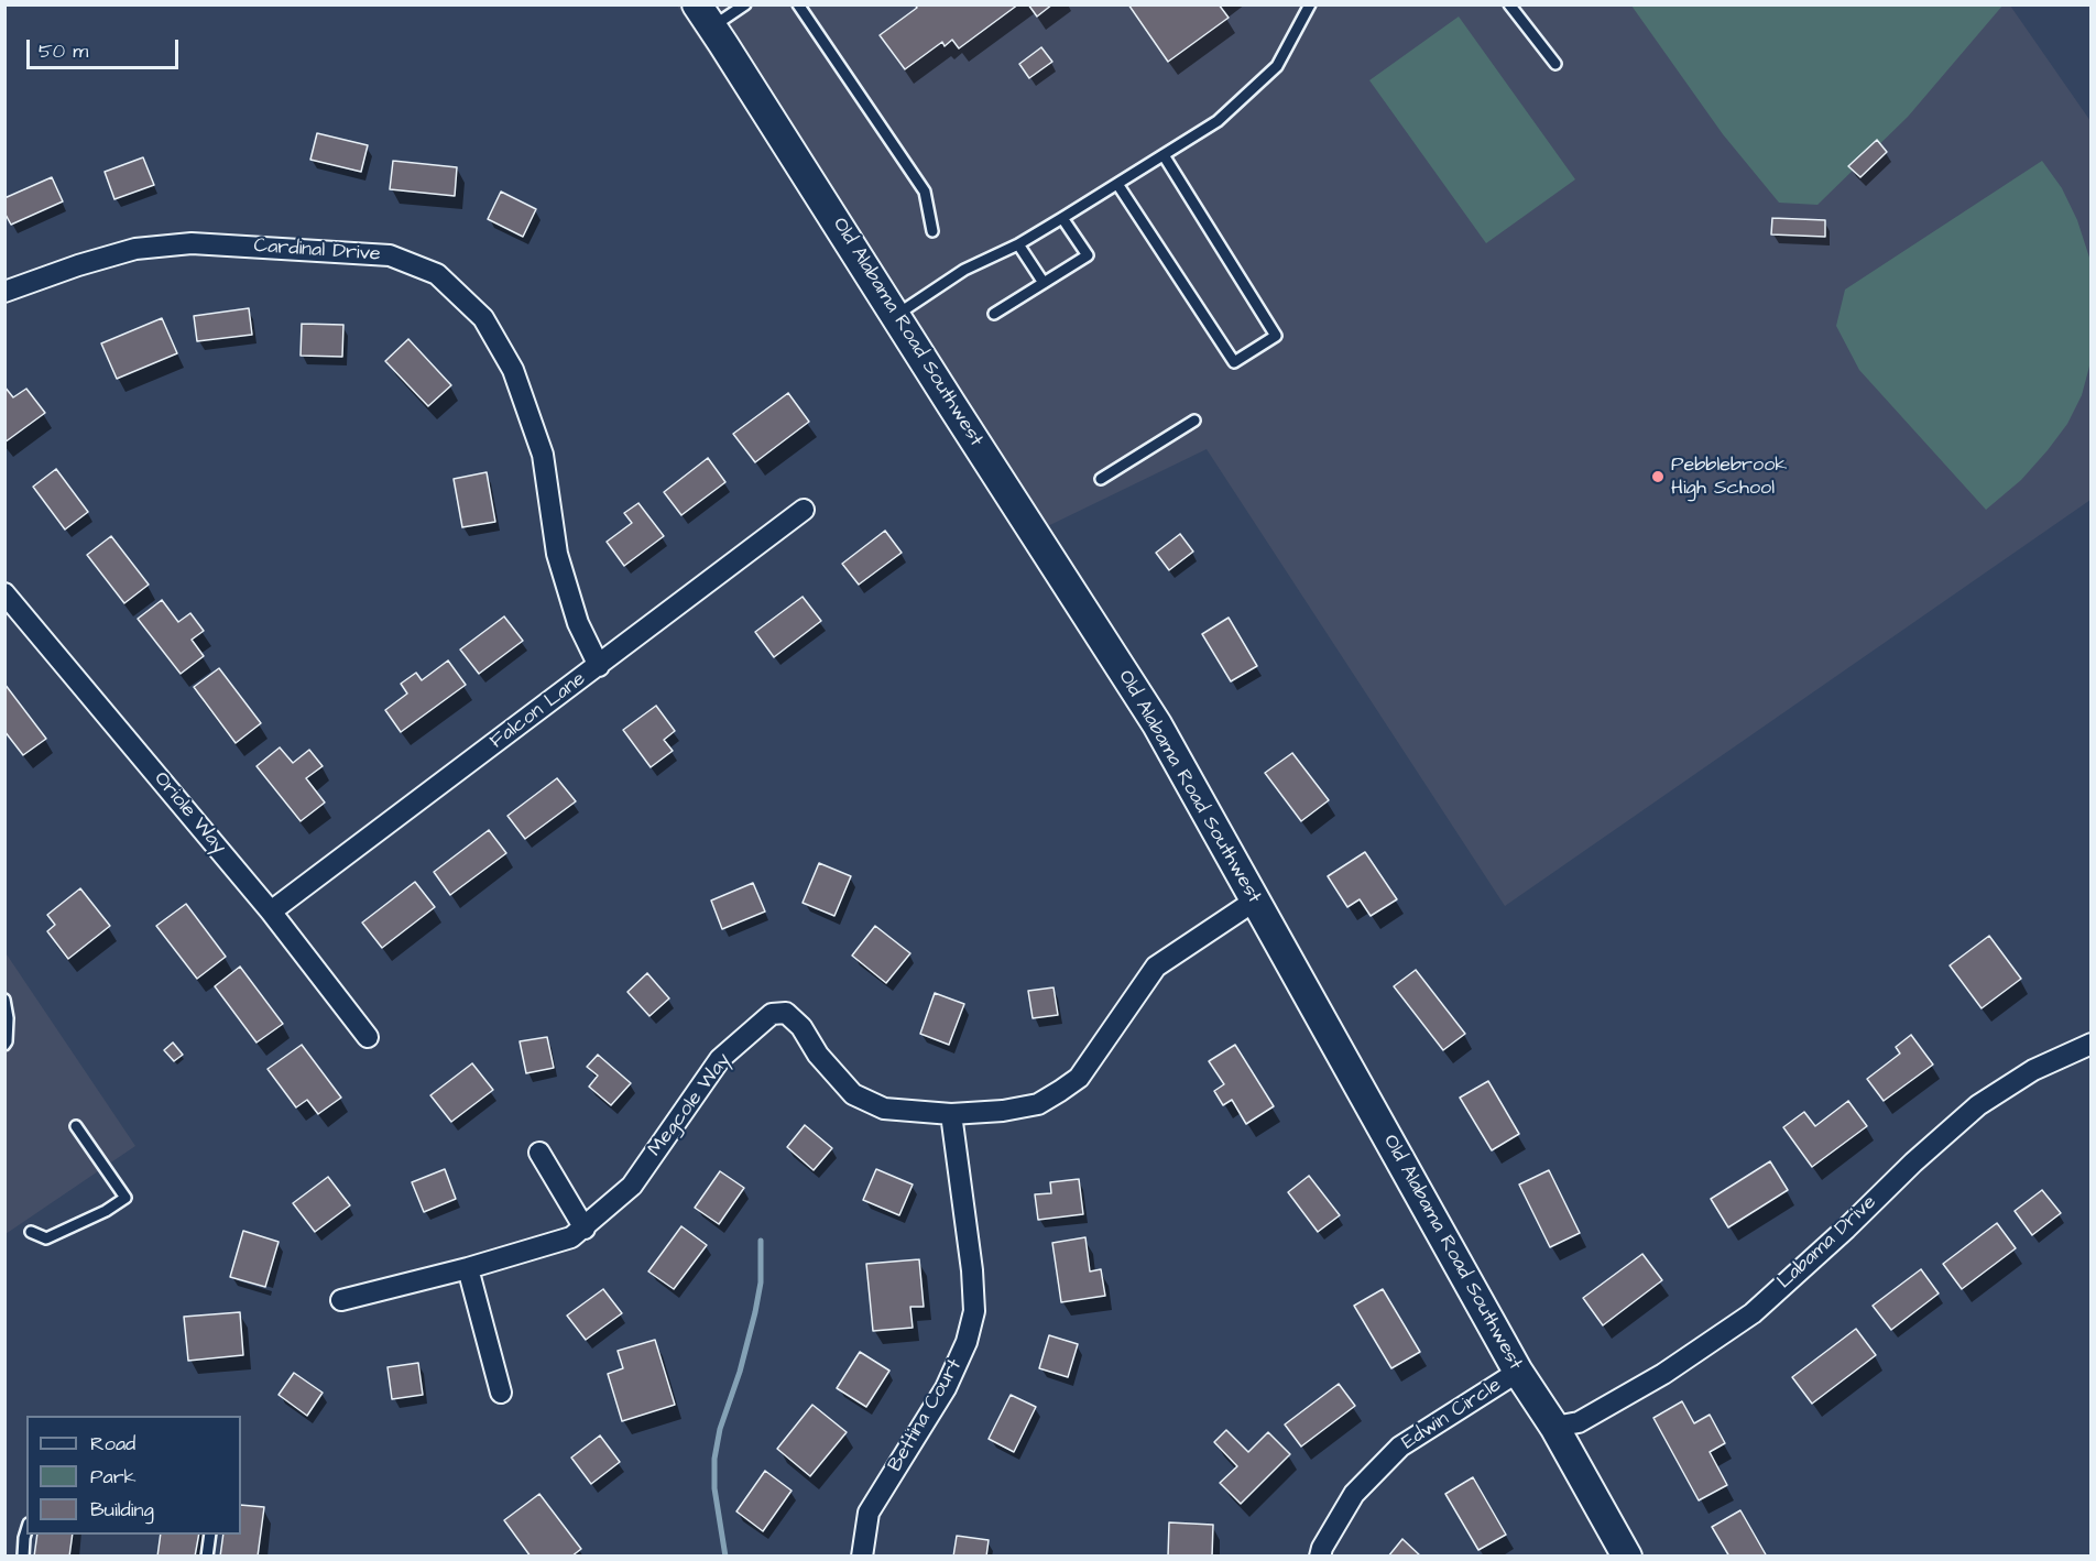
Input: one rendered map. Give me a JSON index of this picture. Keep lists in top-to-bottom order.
{
  "streets": {
    "street": [
      "Cardinal Drive",
      "Old Alabama Road Southwest",
      "Falcon Lane",
      "Oriole Way",
      "Megcole Way",
      "Labama Drive",
      "Edwin Circle",
      "Bettina Court"
    ]
  },
  "crossings": [
    ["Cardinal Drive", "Falcon Lane"],
    ["Old Alabama Road Southwest", "Megcole Way"],
    ["Old Alabama Road Southwest", "Labama Drive"],
    ["Old Alabama Road Southwest", "Edwin Circle"],
    ["Falcon Lane", "Oriole Way"],
    ["Megcole Way", "Bettina Court"]
  ],
  "places": ["Pebblebrook High School"],
  "legend": ["Road", "Park", "Building"],
  "scale_bar": "50 m"
}
